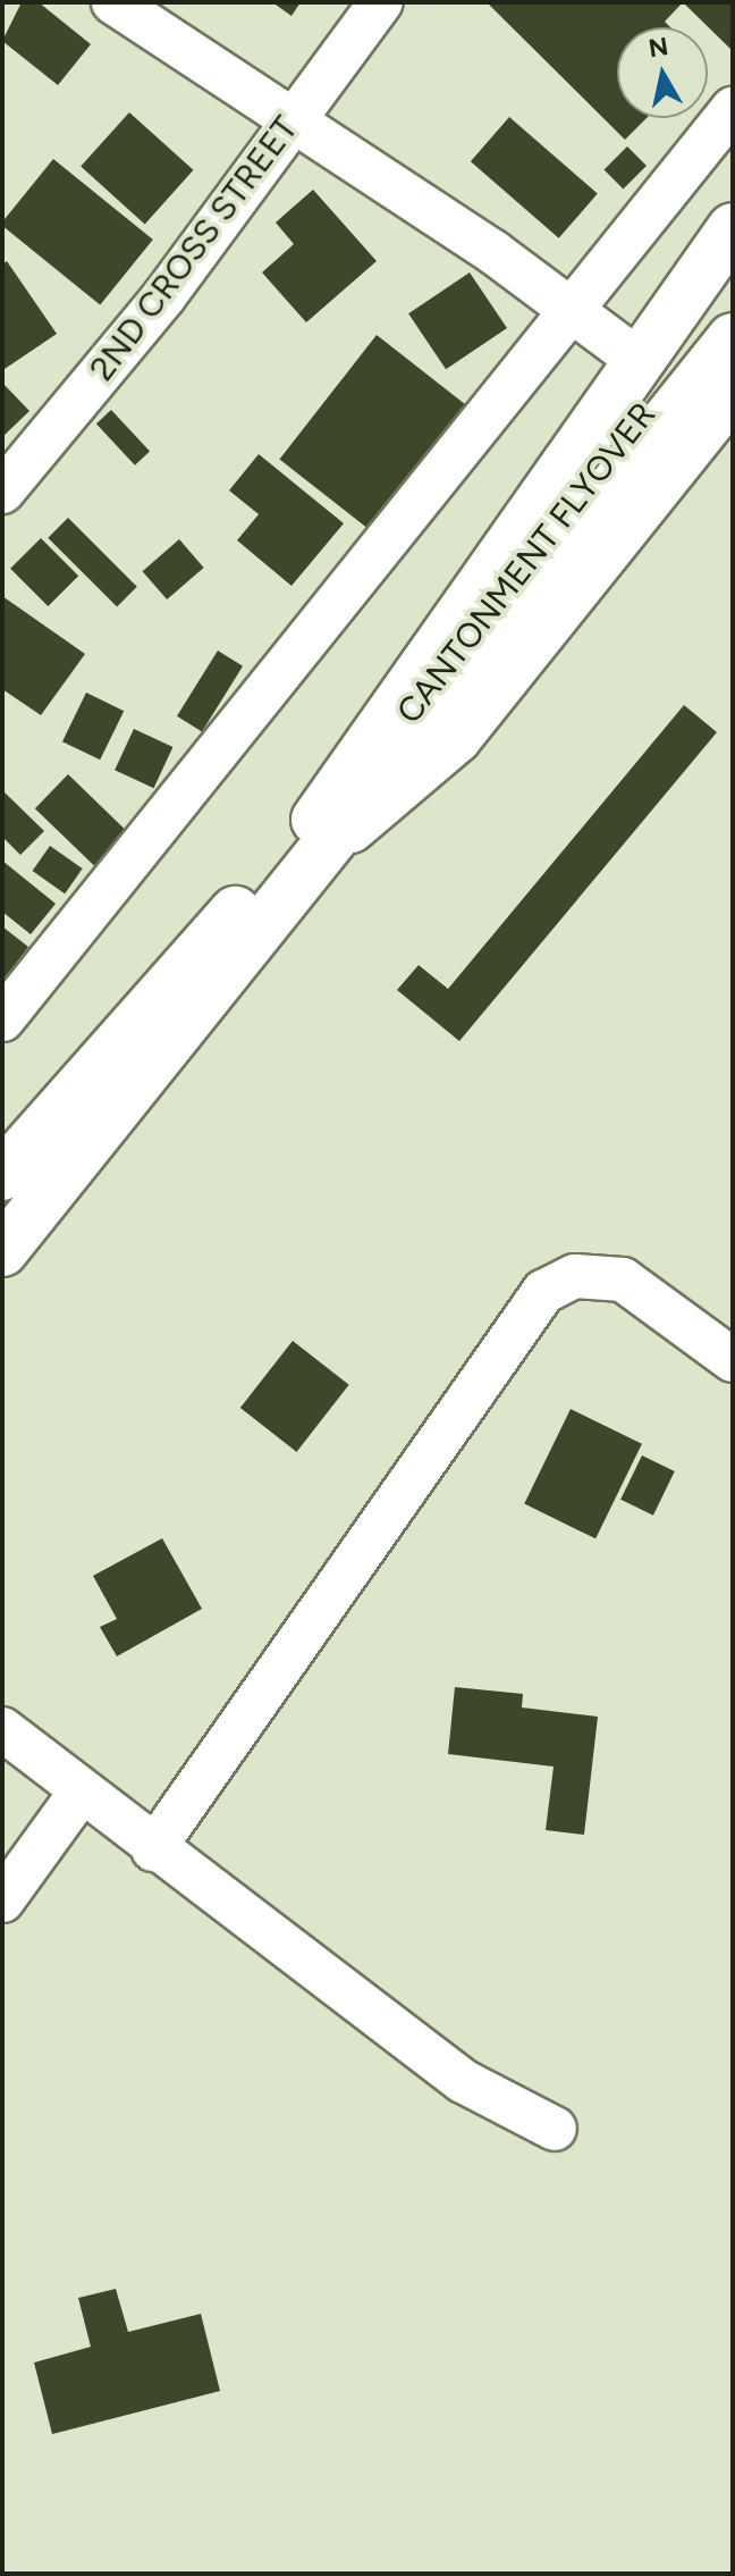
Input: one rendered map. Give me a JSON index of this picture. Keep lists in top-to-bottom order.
{
  "streets": {
    "main road": ["CANTONMENT FLYOVER"],
    "street": ["2ND CROSS STREET"]
  },
  "north": "top"
}
